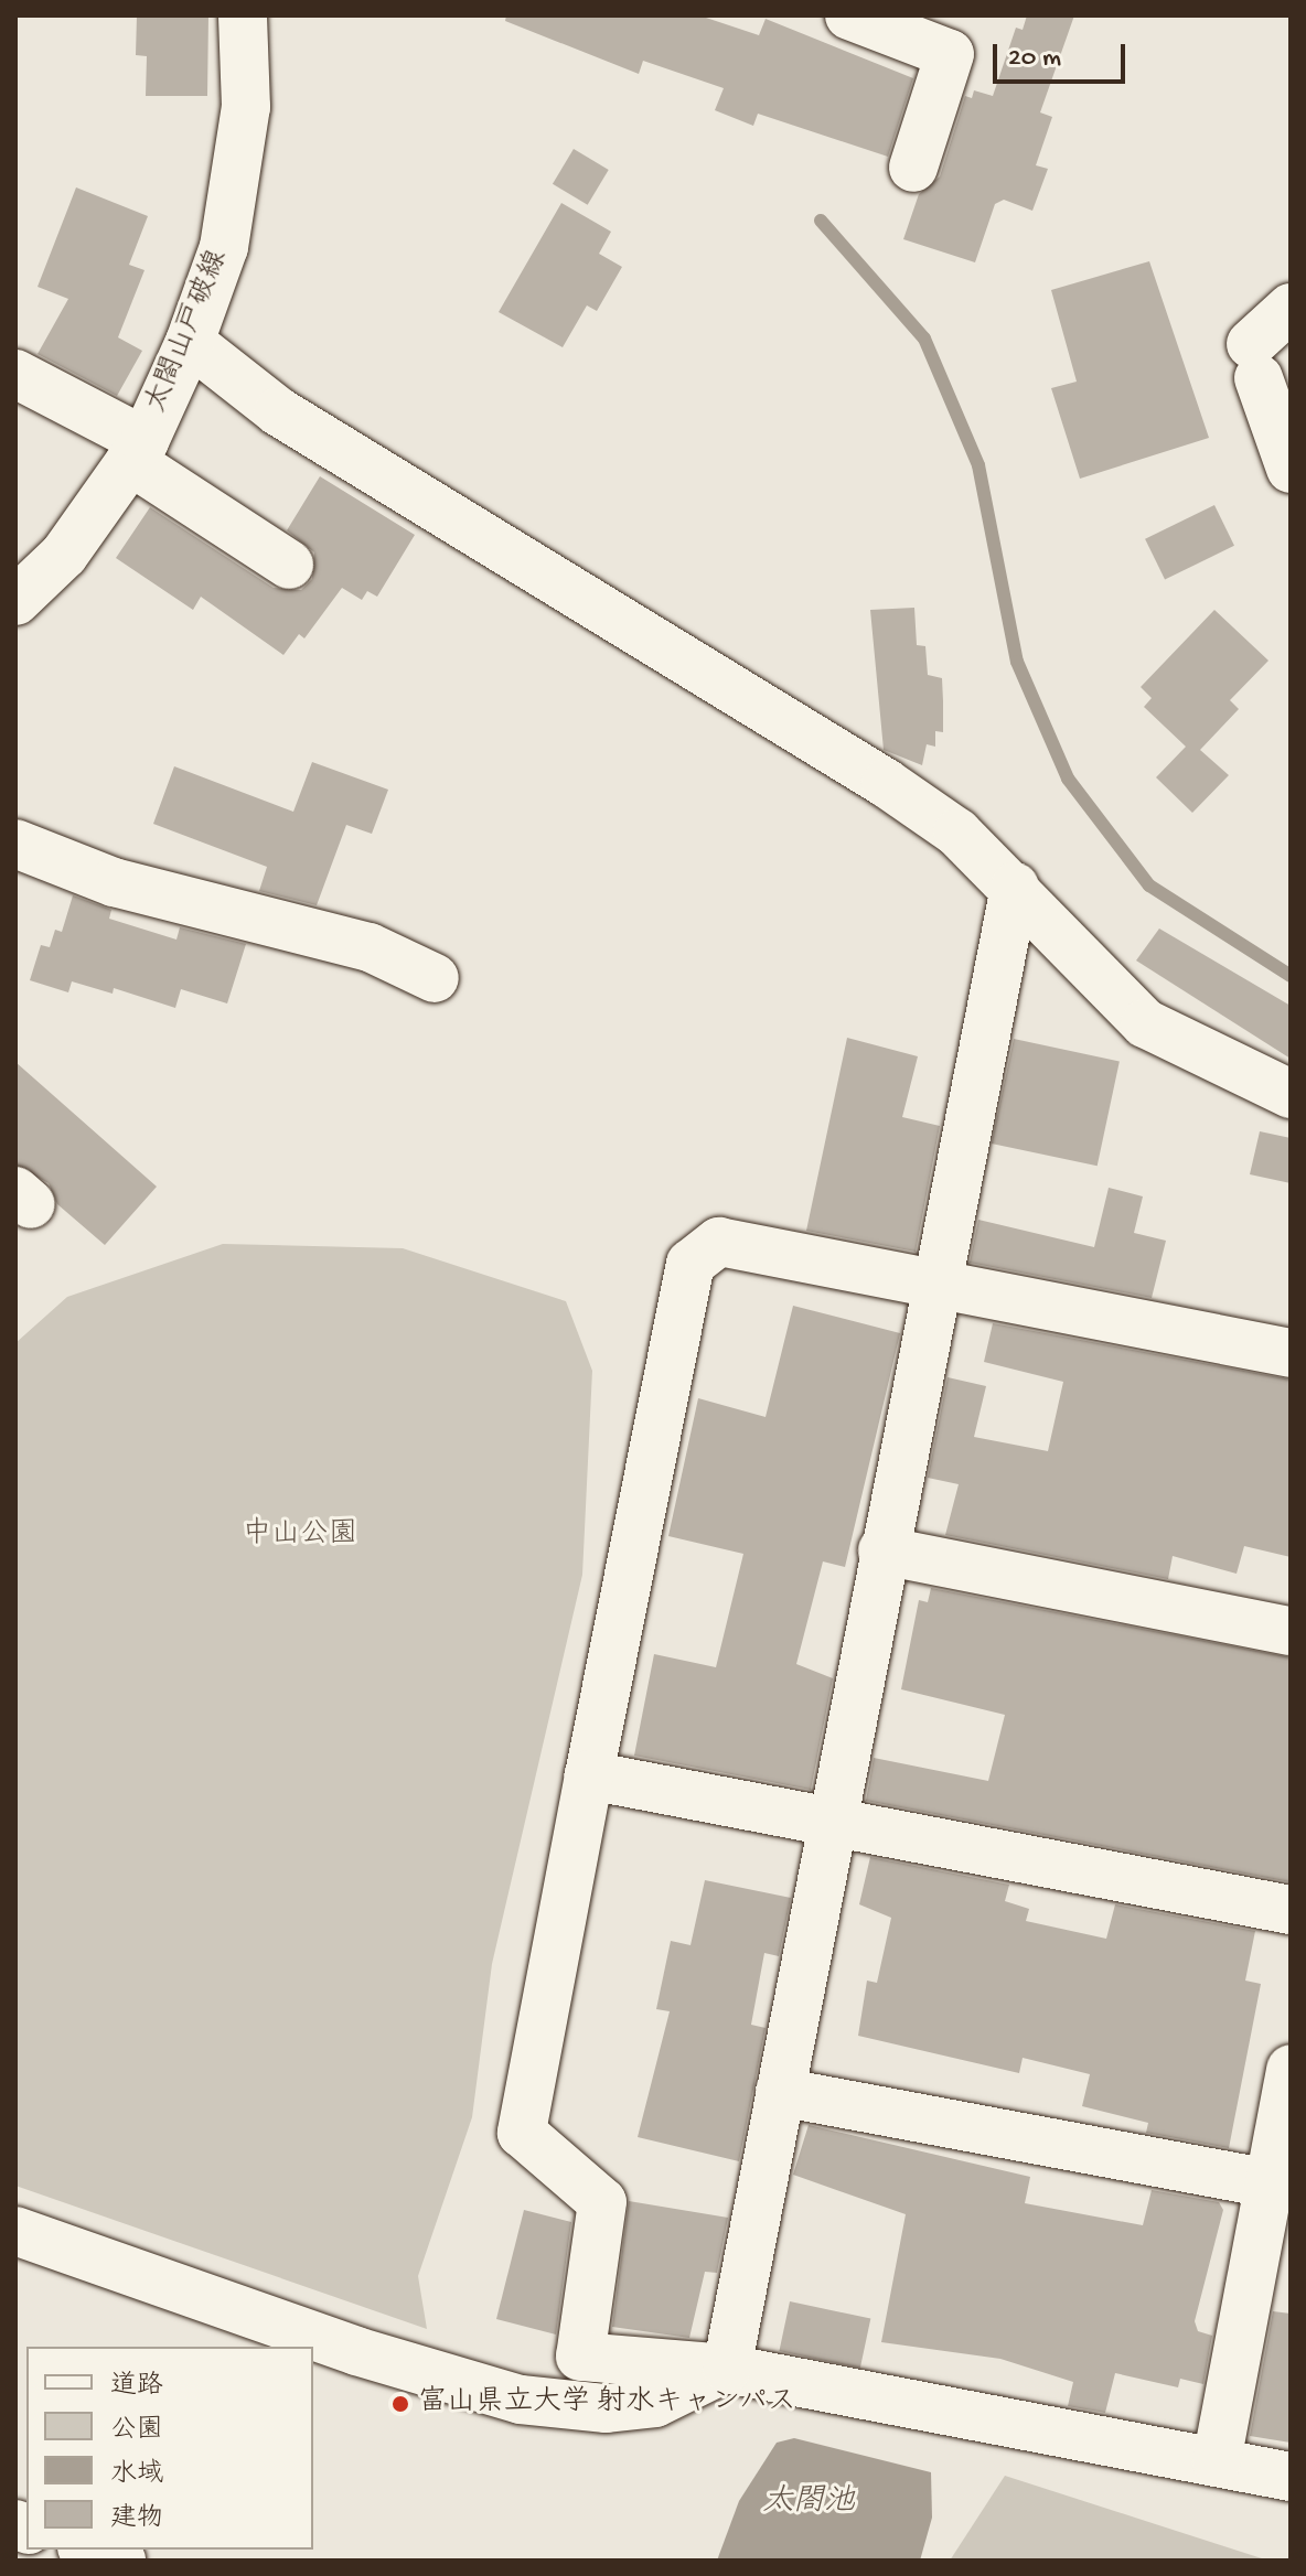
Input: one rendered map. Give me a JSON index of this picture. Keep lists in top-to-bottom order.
{
  "streets": {
    "street": ["太閤山戸破線"]
  },
  "water": ["太閤池"],
  "parks": ["中山公園"],
  "places": ["富山県立大学 射水キャンパス"],
  "legend": [
    "道路",
    "公園",
    "水域",
    "建物"
  ],
  "scale_bar": "20 m"
}
